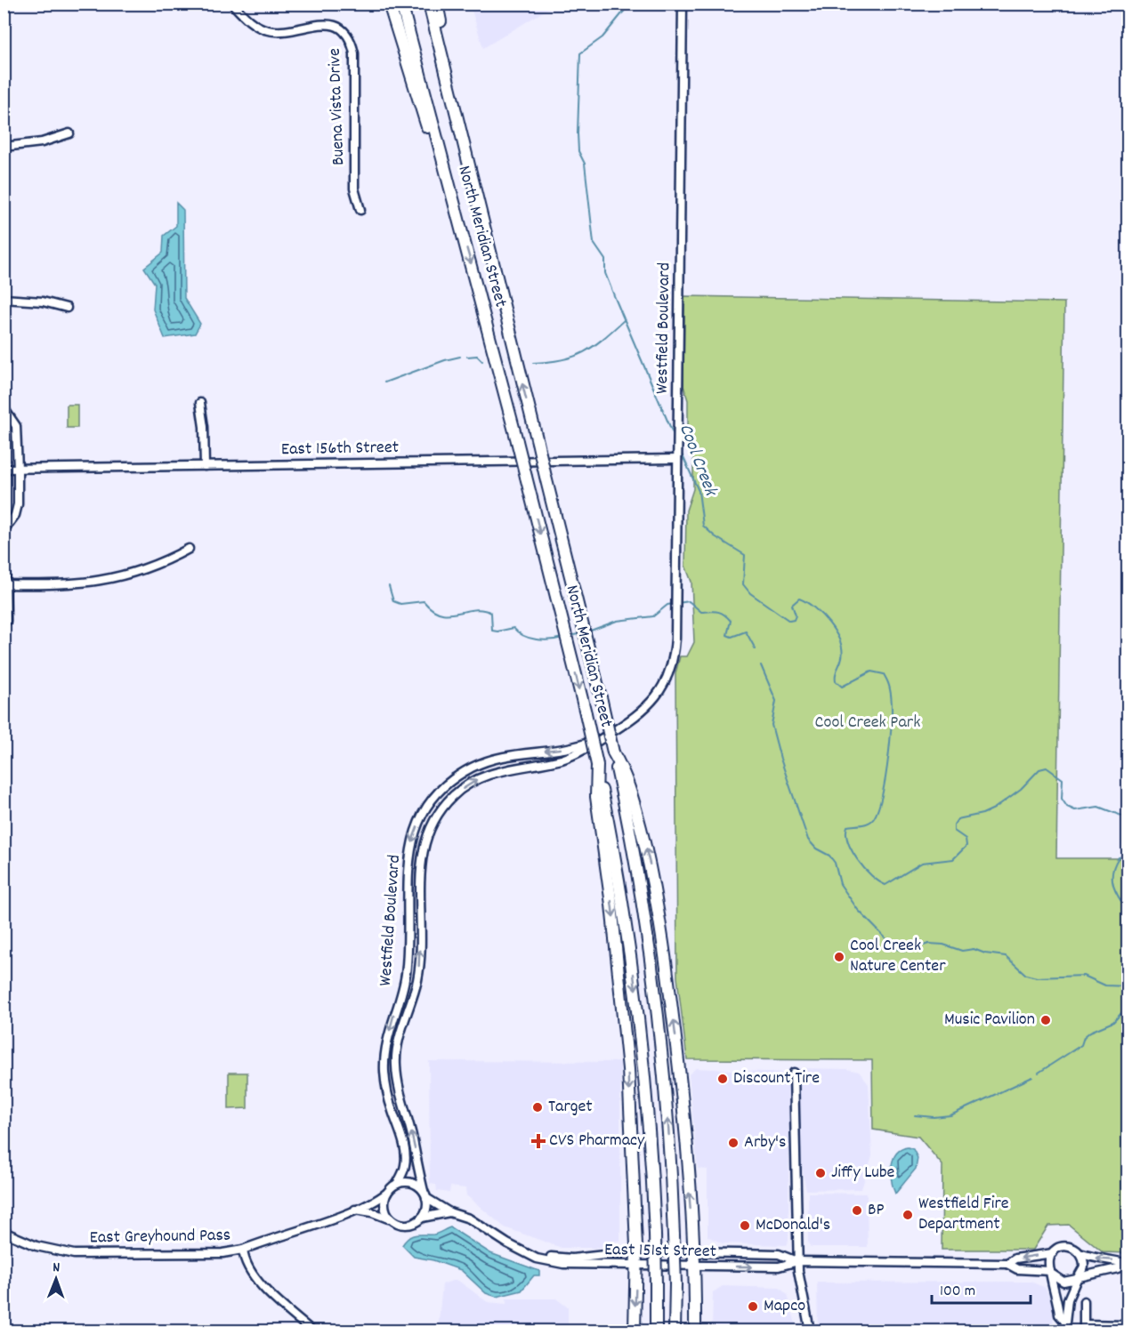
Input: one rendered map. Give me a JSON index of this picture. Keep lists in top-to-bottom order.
{
  "streets": {
    "highway": ["North Meridian Street"],
    "street": [
      "Buena Vista Drive",
      "Westfield Boulevard",
      "East 156th Street",
      "East Greyhound Pass",
      "East 151st Street"
    ]
  },
  "crossings": [
    ["Westfield Boulevard", "East 156th Street"],
    ["Westfield Boulevard", "East 151st Street"]
  ],
  "water": ["Cool Creek"],
  "parks": ["Cool Creek Park"],
  "places": {
    "other": [
      "Cool Creek Nature Center",
      "Music Pavilion",
      "Discount Tire",
      "Target",
      "Arby's",
      "Jiffy Lube",
      "BP",
      "Westfield Fire Department",
      "McDonald's",
      "Mapco"
    ],
    "health": ["CVS Pharmacy"]
  },
  "scale_bar": "100 m",
  "north": "top"
}
